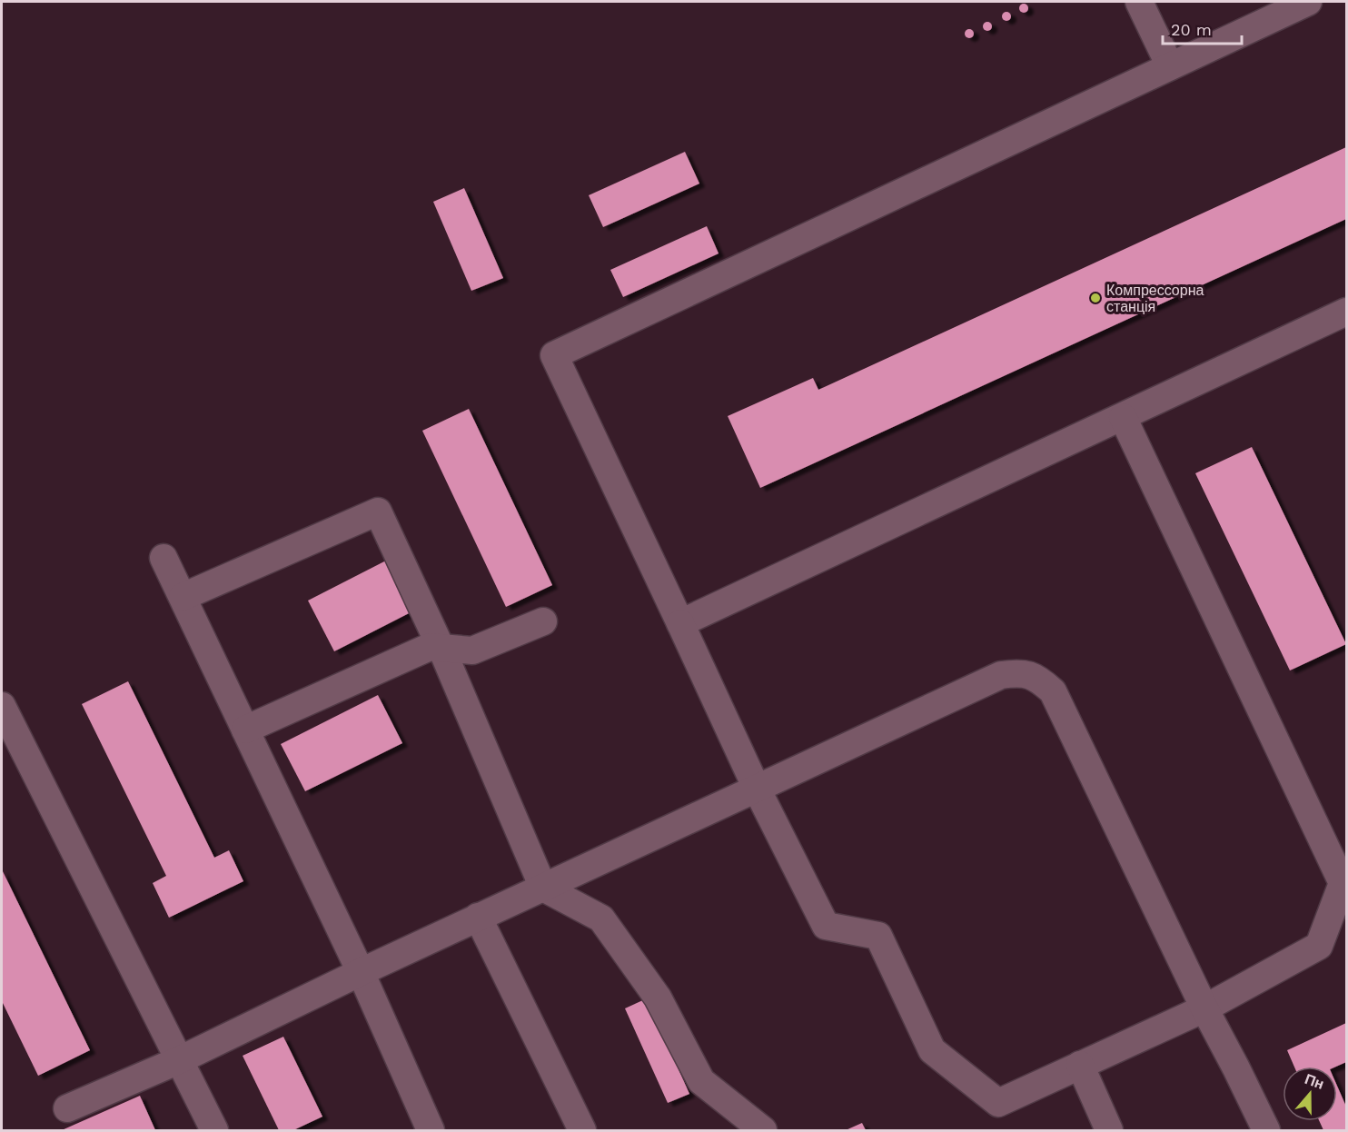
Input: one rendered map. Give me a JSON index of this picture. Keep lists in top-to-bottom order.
{
  "places": ["Компрессорна станція"],
  "scale_bar": "20 m",
  "north": "top"
}
